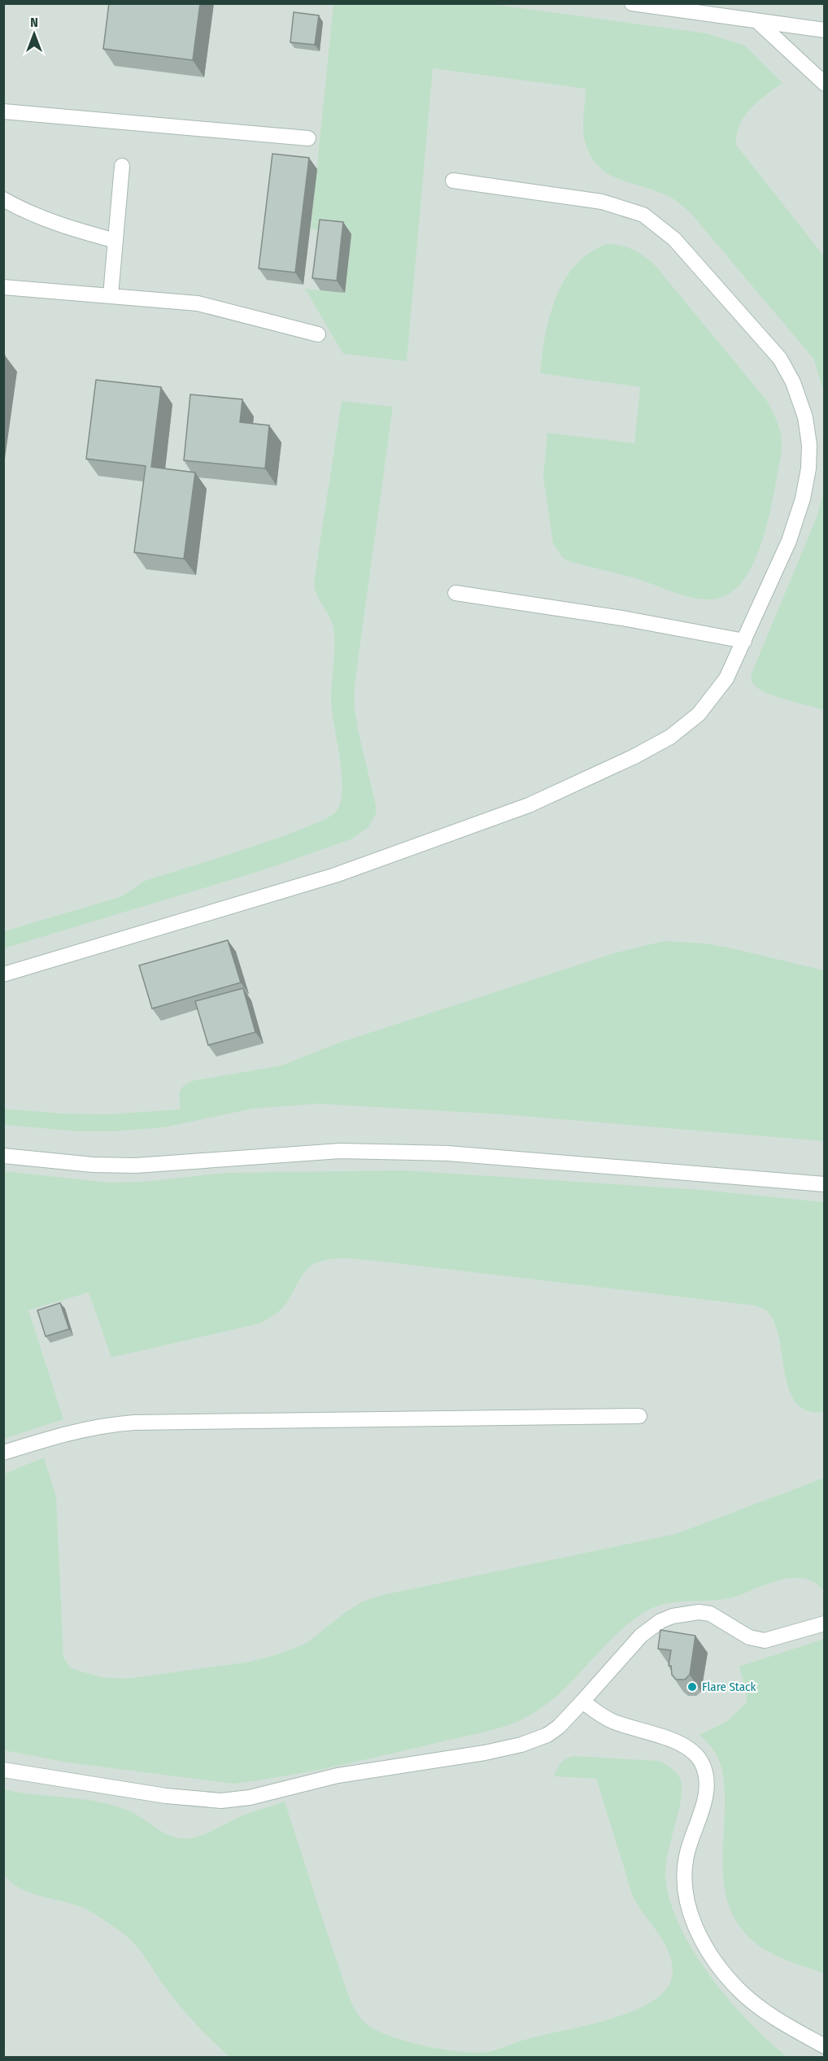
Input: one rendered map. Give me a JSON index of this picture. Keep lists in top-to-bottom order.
{
  "places": ["Flare Stack"],
  "north": "top"
}
